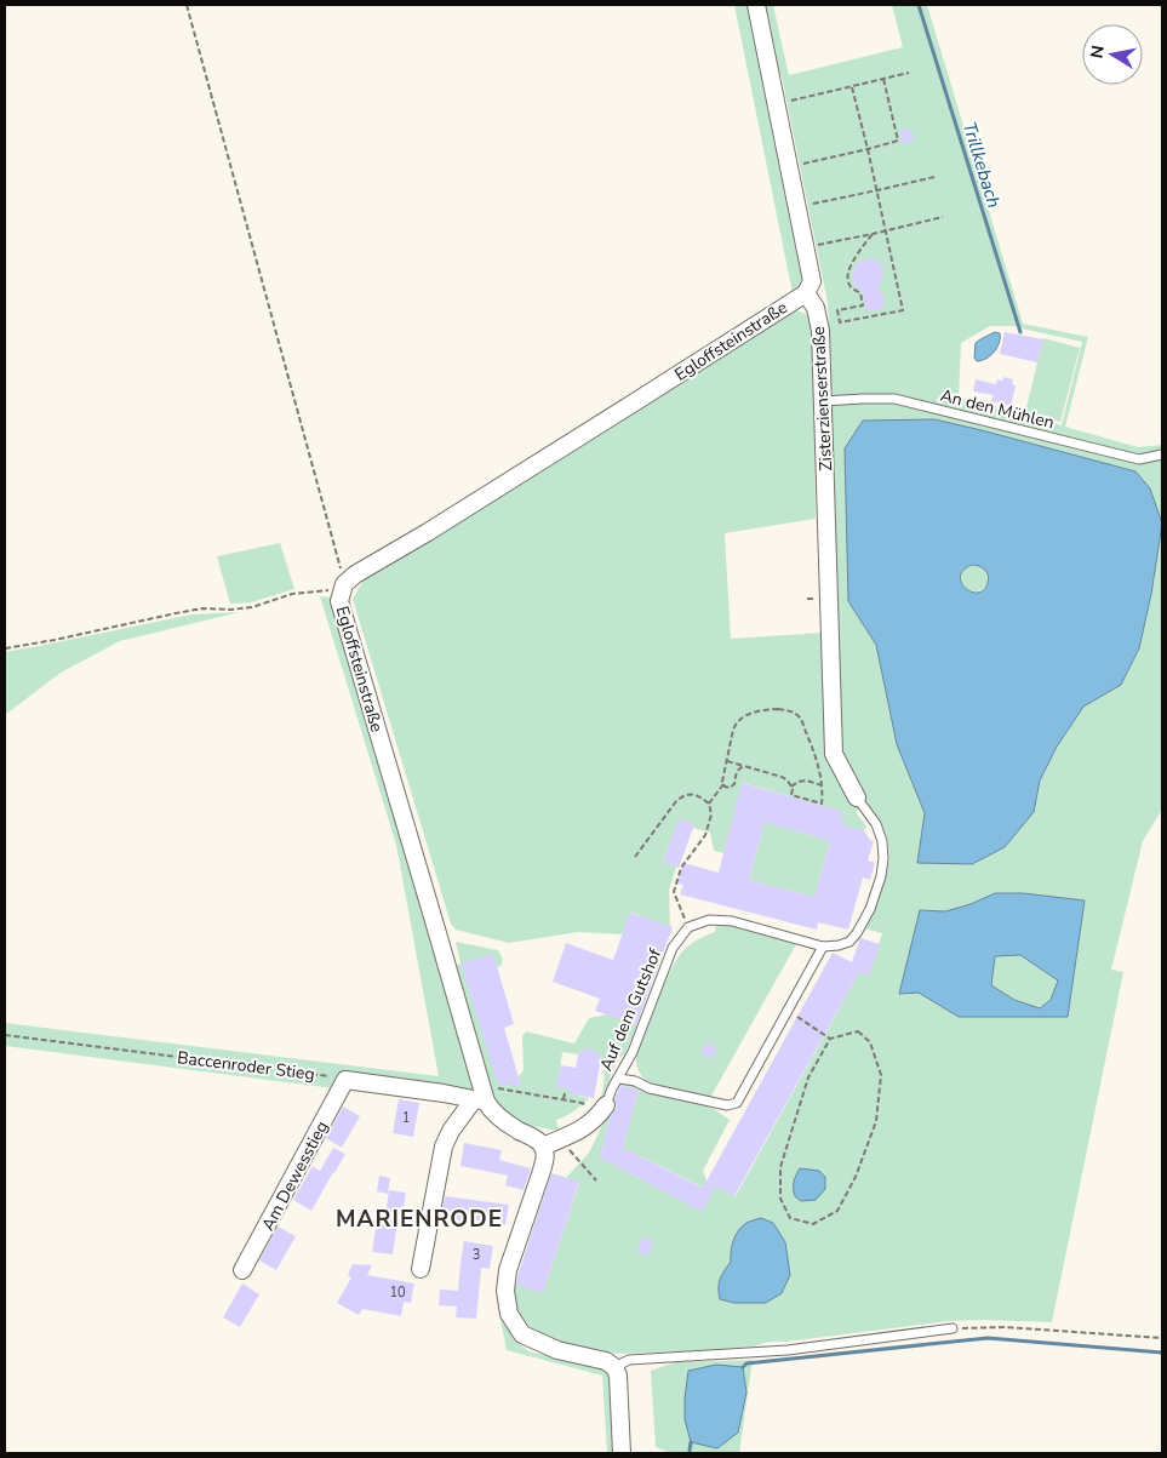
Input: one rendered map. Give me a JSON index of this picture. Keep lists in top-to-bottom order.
{
  "streets": {
    "street": ["Egloffsteinstraße", "Zisterzienserstraße", "Am Dewesstieg"],
    "lane": ["An den Mühlen", "Auf dem Gutshof"],
    "path": ["Baccenroder Stieg"]
  },
  "crossings": [
    ["Egloffsteinstraße", "Zisterzienserstraße"],
    ["Zisterzienserstraße", "An den Mühlen"],
    ["Baccenroder Stieg", "Am Dewesstieg"]
  ],
  "districts": ["MARIENRODE"],
  "water": ["Trillkebach"],
  "house_numbers": ["1", "3", "10"],
  "north": "left"
}
